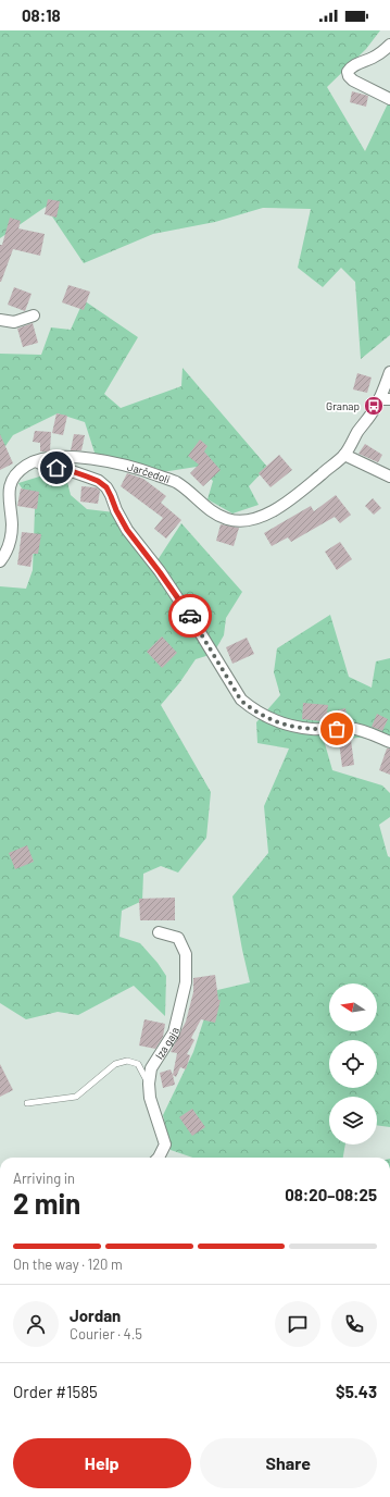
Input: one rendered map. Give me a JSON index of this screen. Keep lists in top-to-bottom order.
{
  "streets": {
    "street": ["Jarčedoli", "Iza gaja"]
  },
  "places": {
    "bus stop": ["Granap"]
  },
  "north": "left",
  "page": {
    "status": "08:18",
    "heading": ["2 min", "Arriving in", "08:20–08:25"],
    "panel": [
      "Jordan",
      "Courier · 4.5",
      "Order #1585",
      "$5.43"
    ],
    "bar": "On the way · 120 m",
    "buttons": ["Help", "Share"]
  }
}
